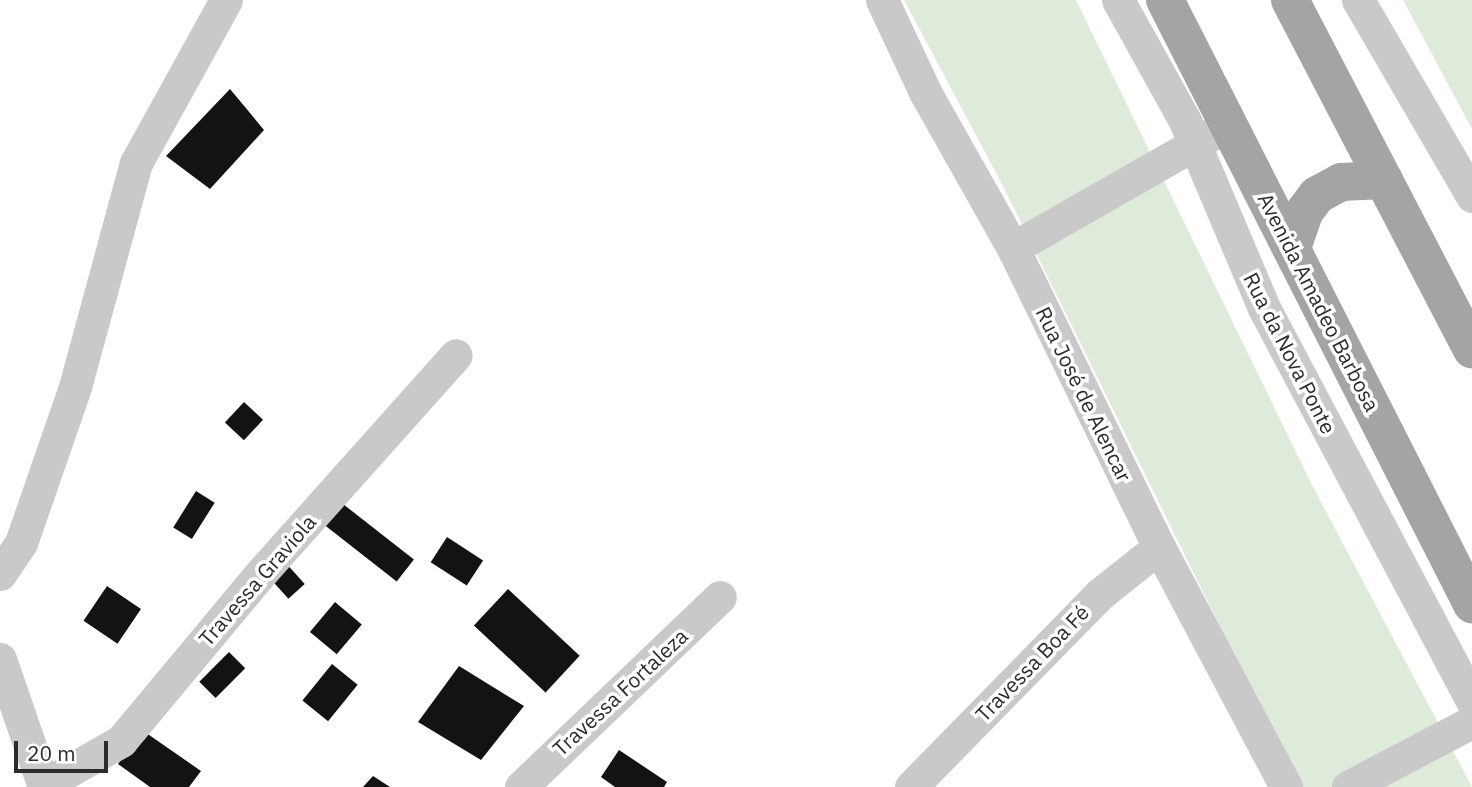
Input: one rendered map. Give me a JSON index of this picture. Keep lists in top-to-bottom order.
{
  "streets": {
    "main road": ["Avenida Amadeo Barbosa"],
    "street": [
      "Rua da Nova Ponte",
      "Rua José de Alencar",
      "Travessa Graviola",
      "Travessa Boa Fé",
      "Travessa Fortaleza"
    ]
  },
  "crossings": [
    ["Rua José de Alencar", "Travessa Boa Fé"]
  ],
  "scale_bar": "20 m"
}
